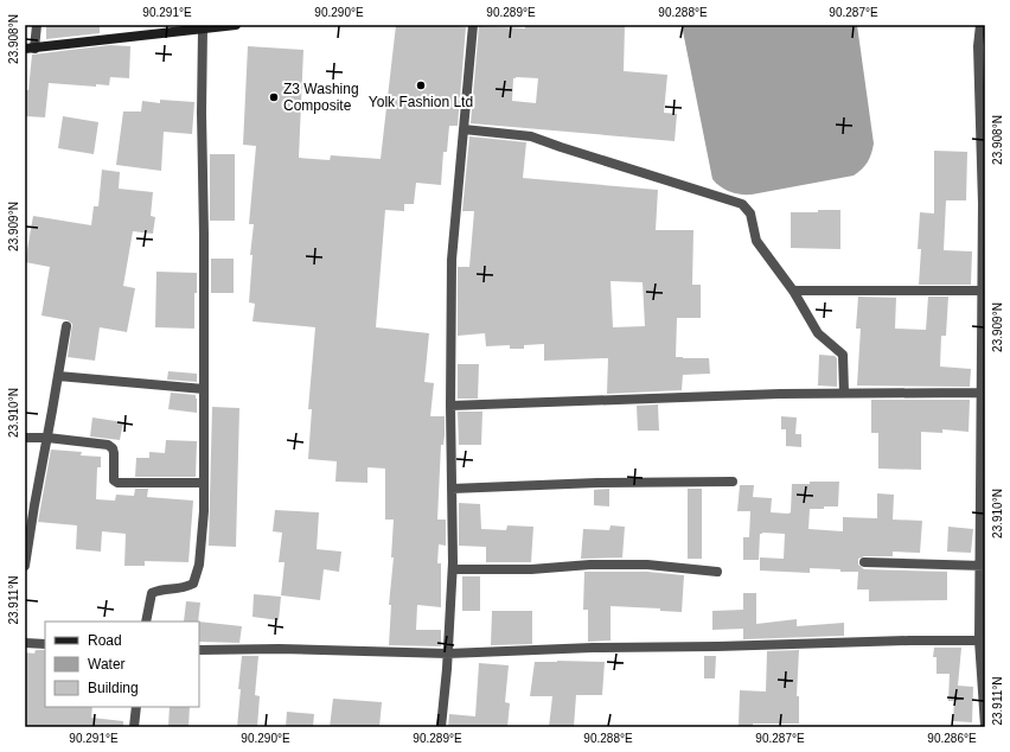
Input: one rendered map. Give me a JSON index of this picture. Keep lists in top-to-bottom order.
{
  "places": ["Yolk Fashion Ltd", "Z3 Washing Composite"],
  "legend": ["Road", "Water", "Building"],
  "coordinates": [
    "90.291°E",
    "90.290°E",
    "90.289°E",
    "90.288°E",
    "90.287°E",
    "23.908°N",
    "23.909°N",
    "23.910°N",
    "23.911°N",
    "90.286°E"
  ]
}
